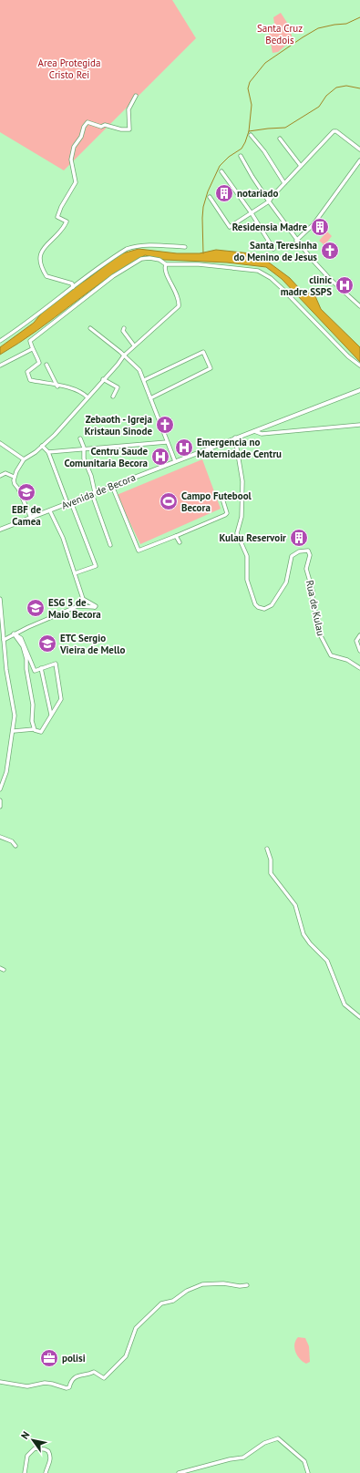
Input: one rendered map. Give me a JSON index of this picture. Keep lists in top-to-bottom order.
{
  "streets": {
    "main road": ["Avenida de Becora"],
    "street": ["Rua de Kulau"]
  },
  "crossings": [
    ["Avenida de Becora", "Rua de Kulau"]
  ],
  "parks": ["Santa Cruz Bedois", "Area Protegida Cristo Rei"],
  "places": {
    "building": ["notariado", "Residensia Madre", "Kulau Reservoir"],
    "church": ["Santa Teresinha do Menino de Jesus", "Zebaoth - Igreja Kristaun Sinode"],
    "hospital": ["clinic madre SSPS", "Emergencia no Maternidade Centru", "Centru Saude Comunitaria Becora"],
    "school or university": ["EBF de Camea", "ESG 5 de Maio Becora", "ETC Sergio Vieira de Mello"],
    "sports": ["Campo Futebool Becora"],
    "office": ["polisi"]
  },
  "north": "top left"
}
